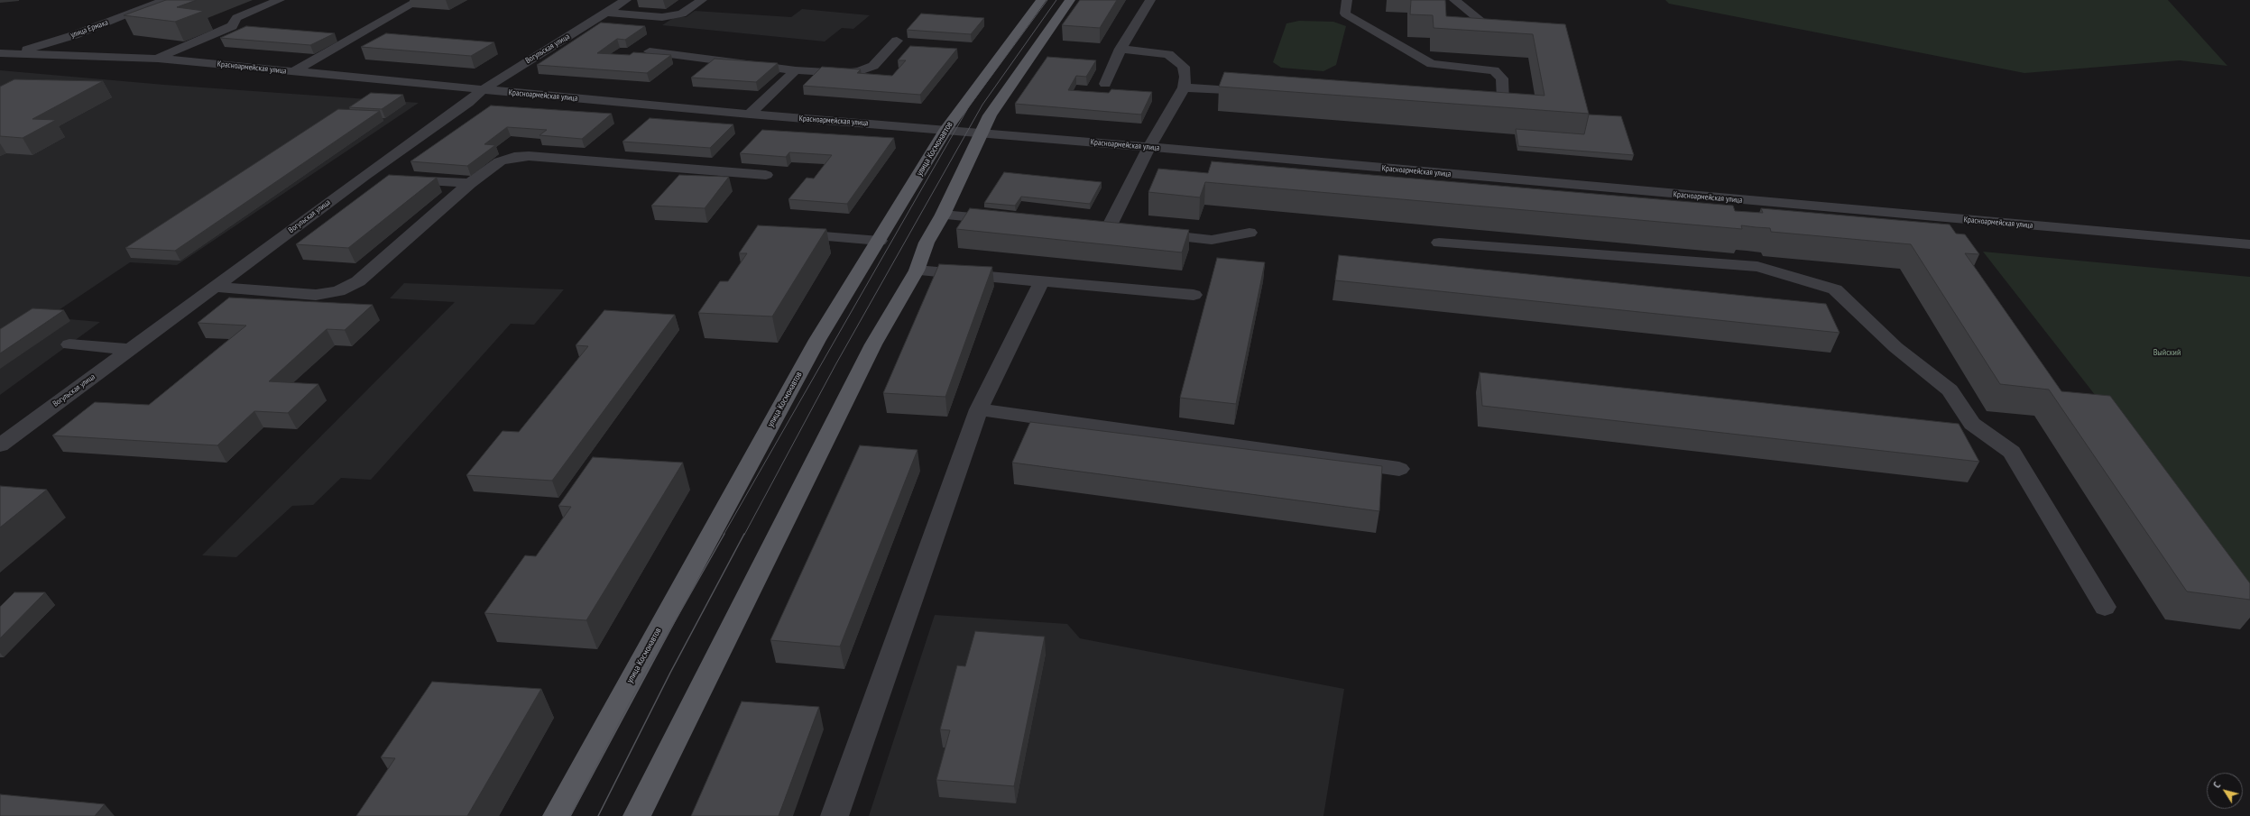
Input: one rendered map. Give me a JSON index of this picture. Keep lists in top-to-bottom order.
{
  "streets": {
    "main road": ["улица Космонавтов"],
    "street": ["улица Ермака", "Вогульская улица", "Красноармейская улица"]
  },
  "crossings": [
    ["улица Ермака", "Красноармейская улица"],
    ["Вогульская улица", "Красноармейская улица"],
    ["Красноармейская улица", "улица Космонавтов"]
  ],
  "parks": ["Выйский"],
  "north": "top left"
}
